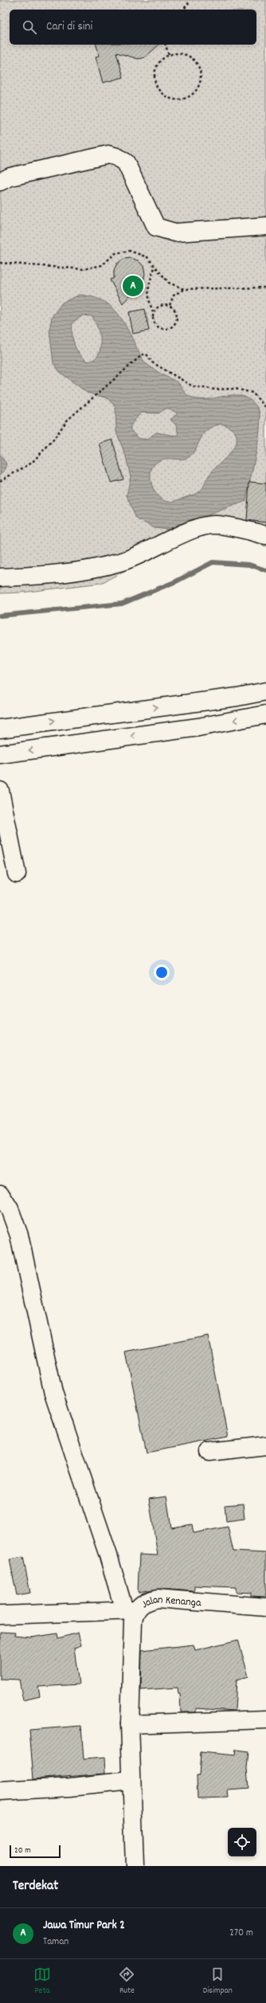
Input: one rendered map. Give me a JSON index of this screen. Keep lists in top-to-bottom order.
{
  "streets": {
    "street": ["Jalan Kenanga"]
  },
  "scale_bar": "20 m",
  "page": {
    "search": "Cari di sini",
    "pins": "A",
    "scale": "20 m",
    "heading": "Terdekat",
    "list": [
      {
        "mark": "A",
        "name": "Jawa Timur Park 2",
        "note": "Taman",
        "value": "270 m"
      }
    ],
    "nav": ["Peta", "Rute", "Disimpan"]
  }
}
